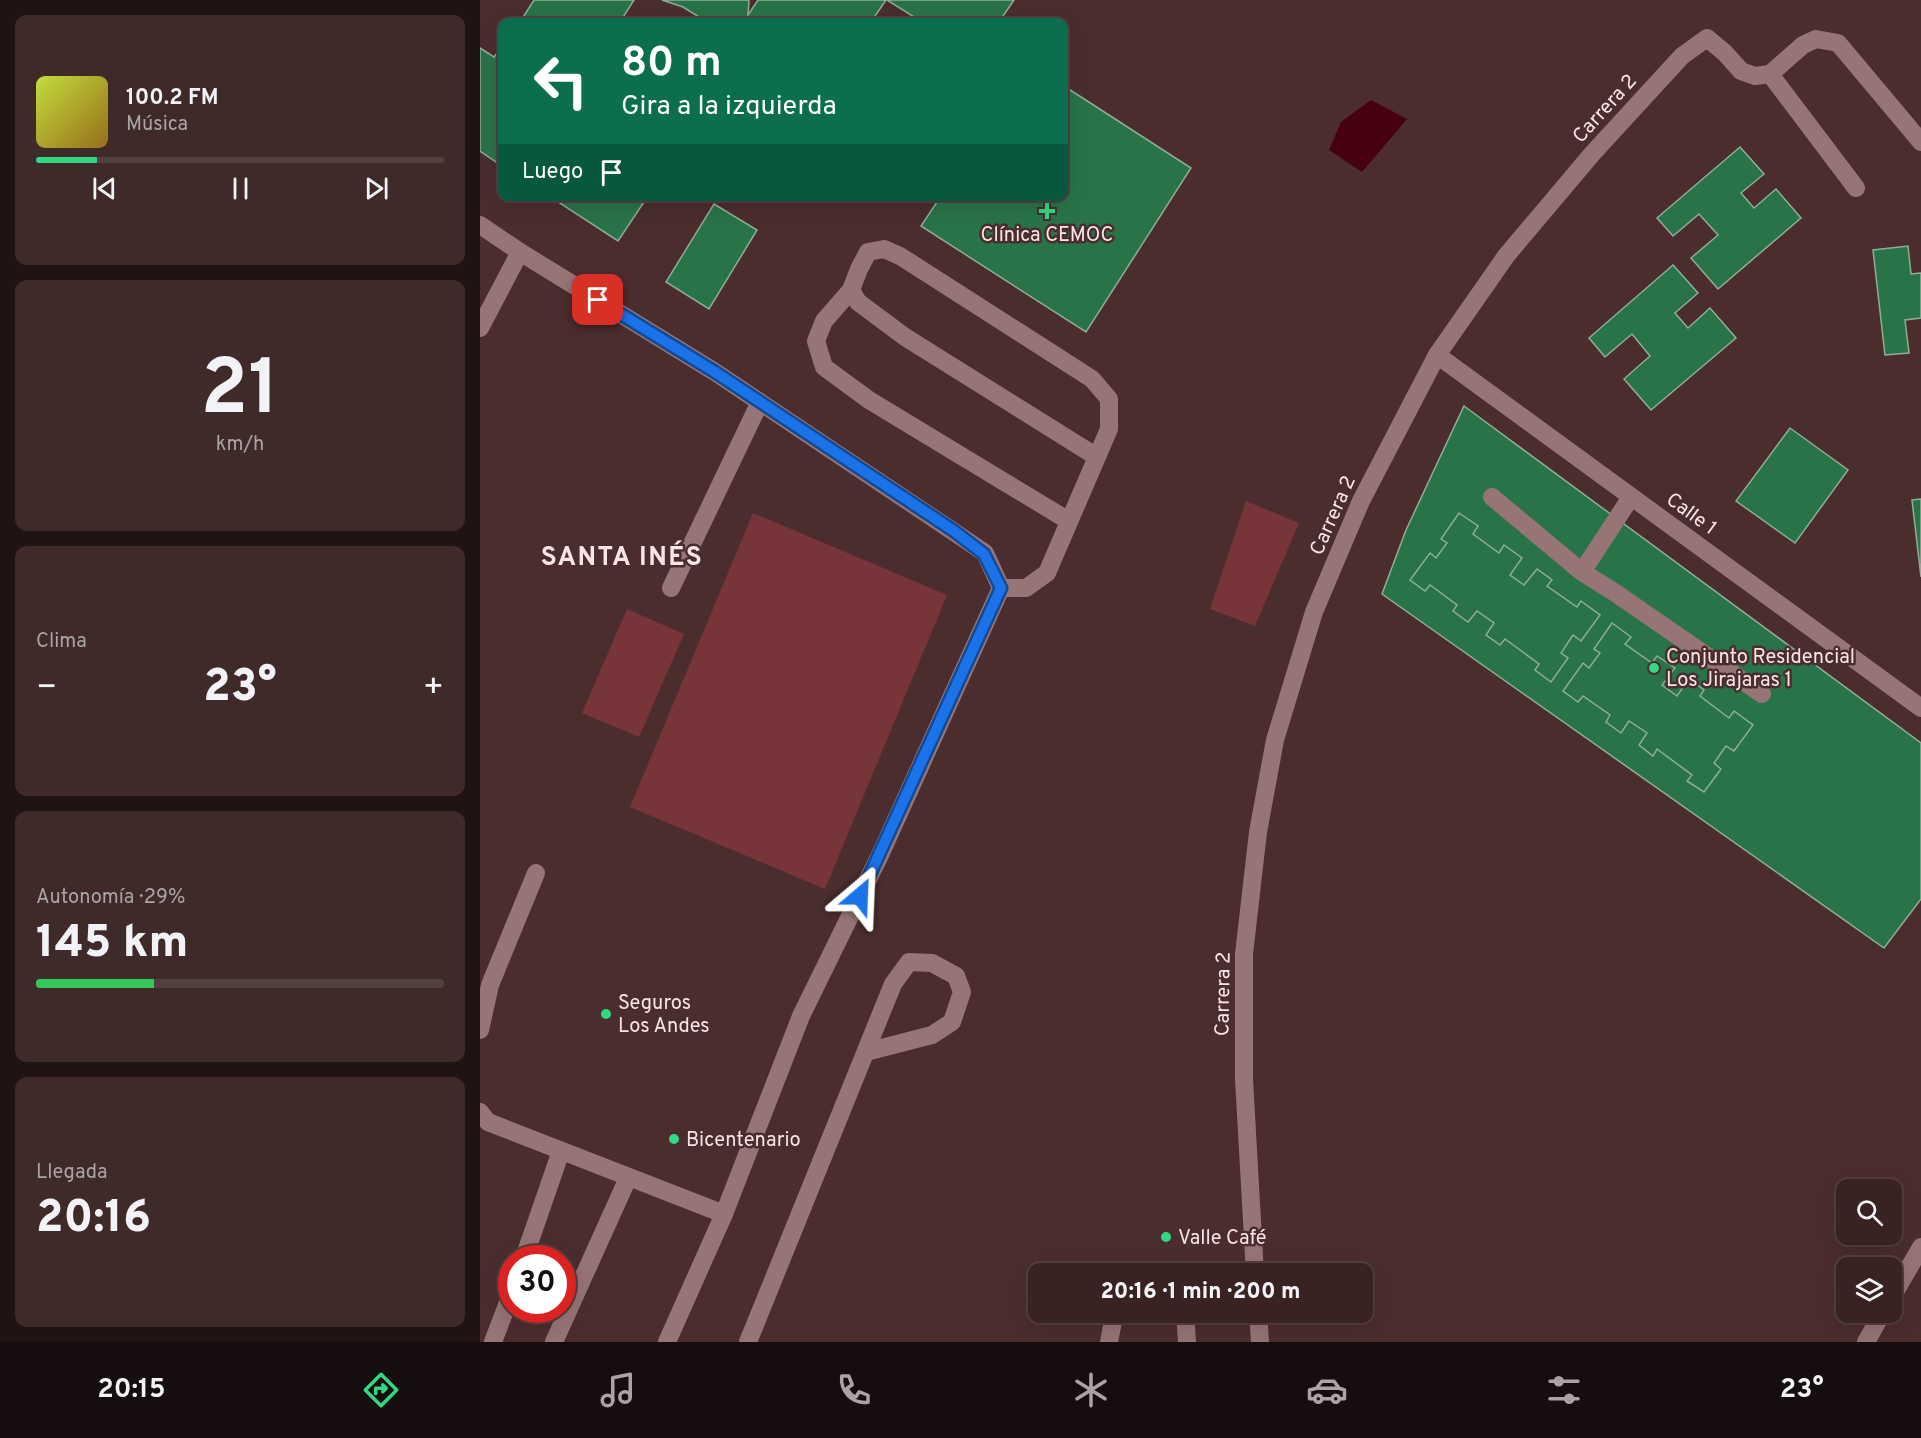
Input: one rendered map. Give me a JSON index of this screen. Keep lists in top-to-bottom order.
{
  "streets": {
    "street": ["Carrera 2", "Calle 1"]
  },
  "crossings": [
    ["Carrera 2", "Calle 1"]
  ],
  "districts": ["SANTA INÉS"],
  "places": {
    "health": ["Clínica CEMOC"],
    "other": [
      "Conjunto Residencial Los Jirajaras 1",
      "Seguros Los Andes",
      "Bicentenario",
      "Valle Café"
    ]
  },
  "page": {
    "turn": ["80 m", "Gira a la izquierda"],
    "song": ["100.2 FM", "Música"],
    "then": "Luego",
    "tile": [
      ["21", "km/h"],
      "Clima",
      ["Autonomía · 29%", "145 km"],
      ["Llegada", "20:16"]
    ],
    "heat": ["−", "23°", "+"],
    "limit": "30",
    "trip": "20:16 · 1 min · 200 m",
    "tabs": ["20:15", "23°"]
  }
}
